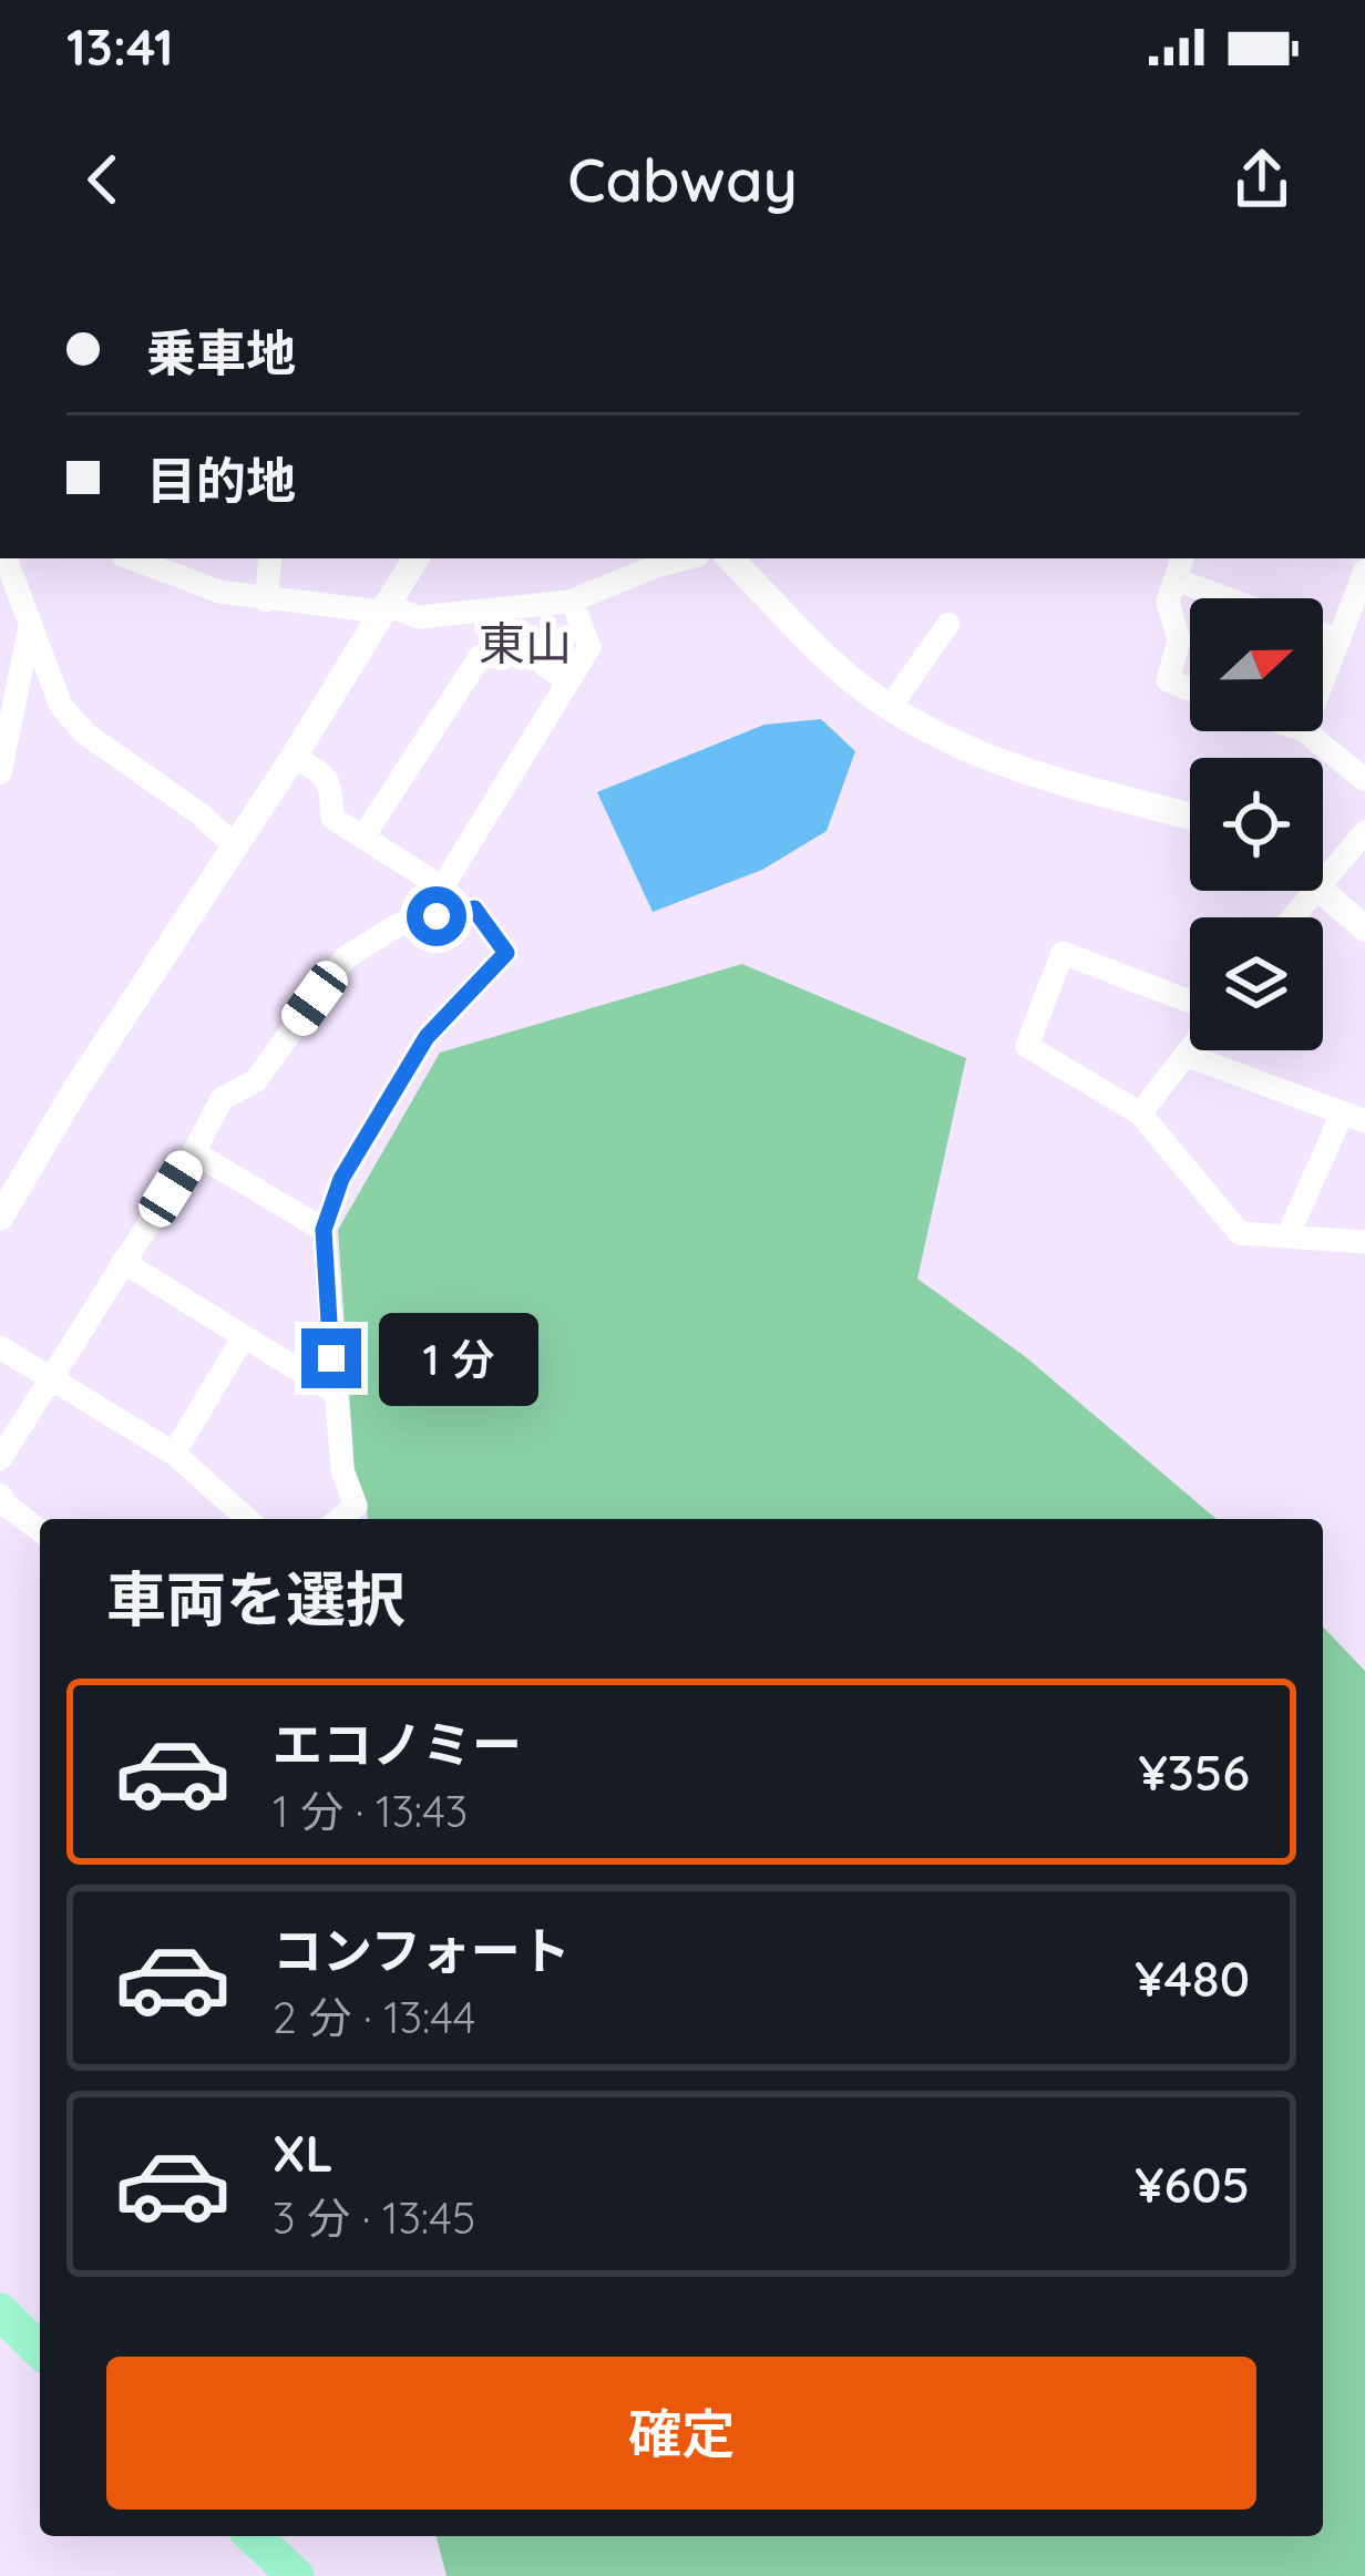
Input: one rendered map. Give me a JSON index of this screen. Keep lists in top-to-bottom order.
{
  "districts": ["東山"],
  "north": "right",
  "page": {
    "status": "13:41",
    "header": "Cabway",
    "banner": ["乗車地", "目的地"],
    "bubble": "1 分",
    "heading": "車両を選択",
    "list": [
      {
        "name": "エコノミー",
        "note": "1 分 · 13:43",
        "value": "¥356"
      },
      {
        "name": "コンフォート",
        "note": "2 分 · 13:44",
        "value": "¥480"
      },
      {
        "name": "XL",
        "note": "3 分 · 13:45",
        "value": "¥605"
      }
    ],
    "buttons": "確定"
  }
}
